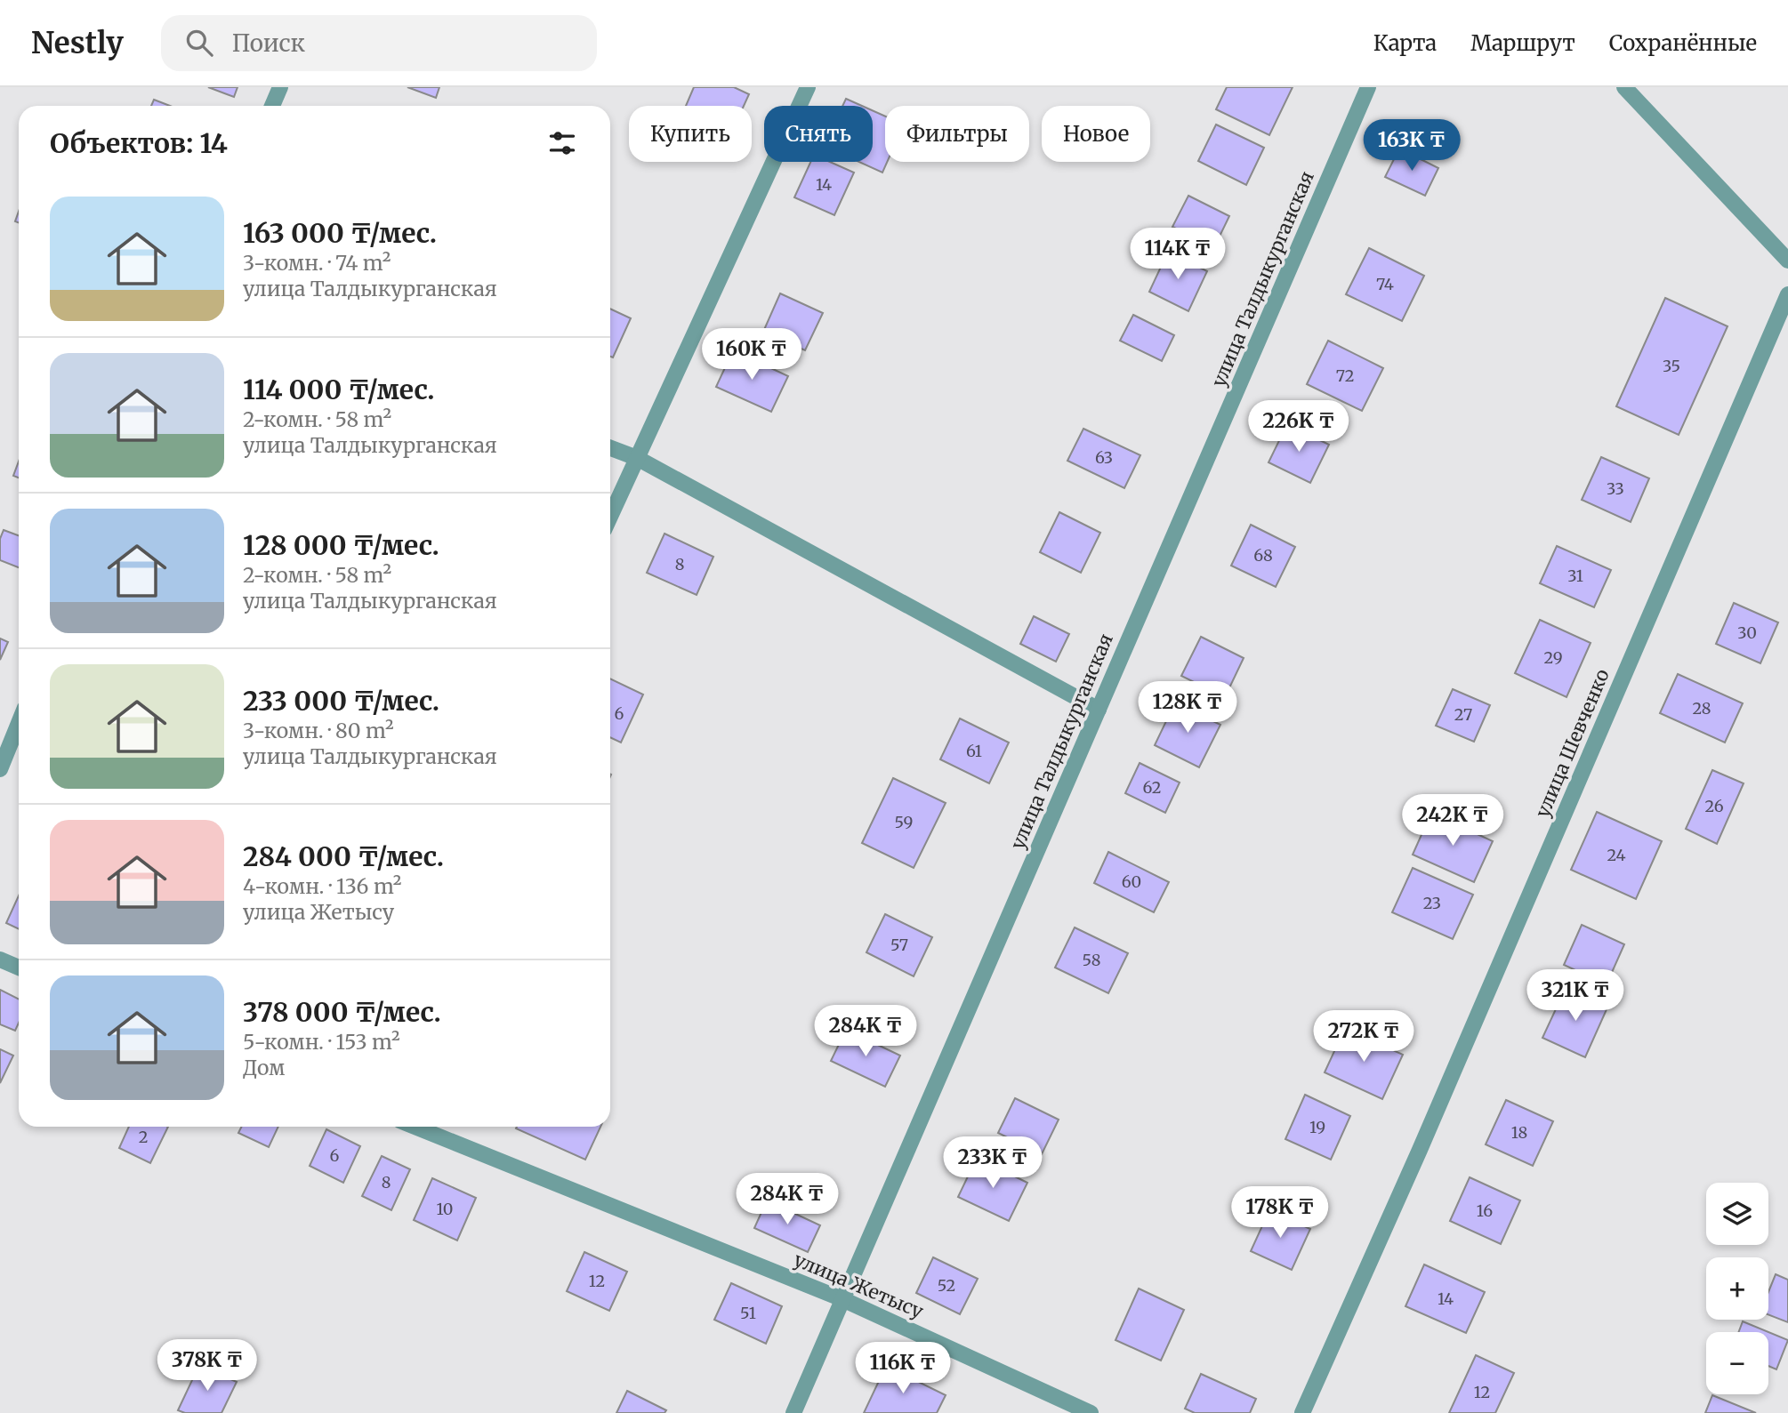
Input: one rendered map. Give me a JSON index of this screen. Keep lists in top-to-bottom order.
{
  "streets": {
    "street": ["улица Талдыкурганская", "улица Шевченко", "улица Жетысу"]
  },
  "crossings": [
    ["улица Талдыкурганская", "улица Жетысу"]
  ],
  "house_numbers": [
    "14",
    "74",
    "35",
    "72",
    "63",
    "33",
    "68",
    "8",
    "31",
    "30",
    "29",
    "28",
    "6",
    "27",
    "61",
    "62",
    "26",
    "59",
    "24",
    "60",
    "23",
    "57",
    "58",
    "19",
    "18",
    "2",
    "6",
    "8",
    "10",
    "16",
    "12",
    "52",
    "14",
    "51",
    "12"
  ],
  "page": {
    "header": "Nestly",
    "search": "Поиск",
    "nav": ["Карта", "Маршрут", "Сохранённые"],
    "chip": [
      "Купить",
      "Снять",
      "Фильтры",
      "Новое"
    ],
    "heading": "Объектов: 14",
    "price": [
      "163K ₸",
      "114K ₸",
      "160K ₸",
      "226K ₸",
      "128K ₸",
      "242K ₸",
      "321K ₸",
      "284K ₸",
      "272K ₸",
      "233K ₸",
      "284K ₸",
      "178K ₸",
      "378K ₸",
      "116K ₸"
    ],
    "list": [
      {
        "name": "163 000 ₸/мес.",
        "note": "3-комн. · 74 m² · улица Талдыкурганская"
      },
      {
        "name": "114 000 ₸/мес.",
        "note": "2-комн. · 58 m² · улица Талдыкурганская"
      },
      {
        "name": "128 000 ₸/мес.",
        "note": "2-комн. · 58 m² · улица Талдыкурганская"
      },
      {
        "name": "233 000 ₸/мес.",
        "note": "3-комн. · 80 m² · улица Талдыкурганская"
      },
      {
        "name": "284 000 ₸/мес.",
        "note": "4-комн. · 136 m² · улица Жетысу"
      },
      {
        "name": "378 000 ₸/мес.",
        "note": "5-комн. · 153 m² · Дом"
      }
    ],
    "map_buttons": ["+", "−"]
  }
}
